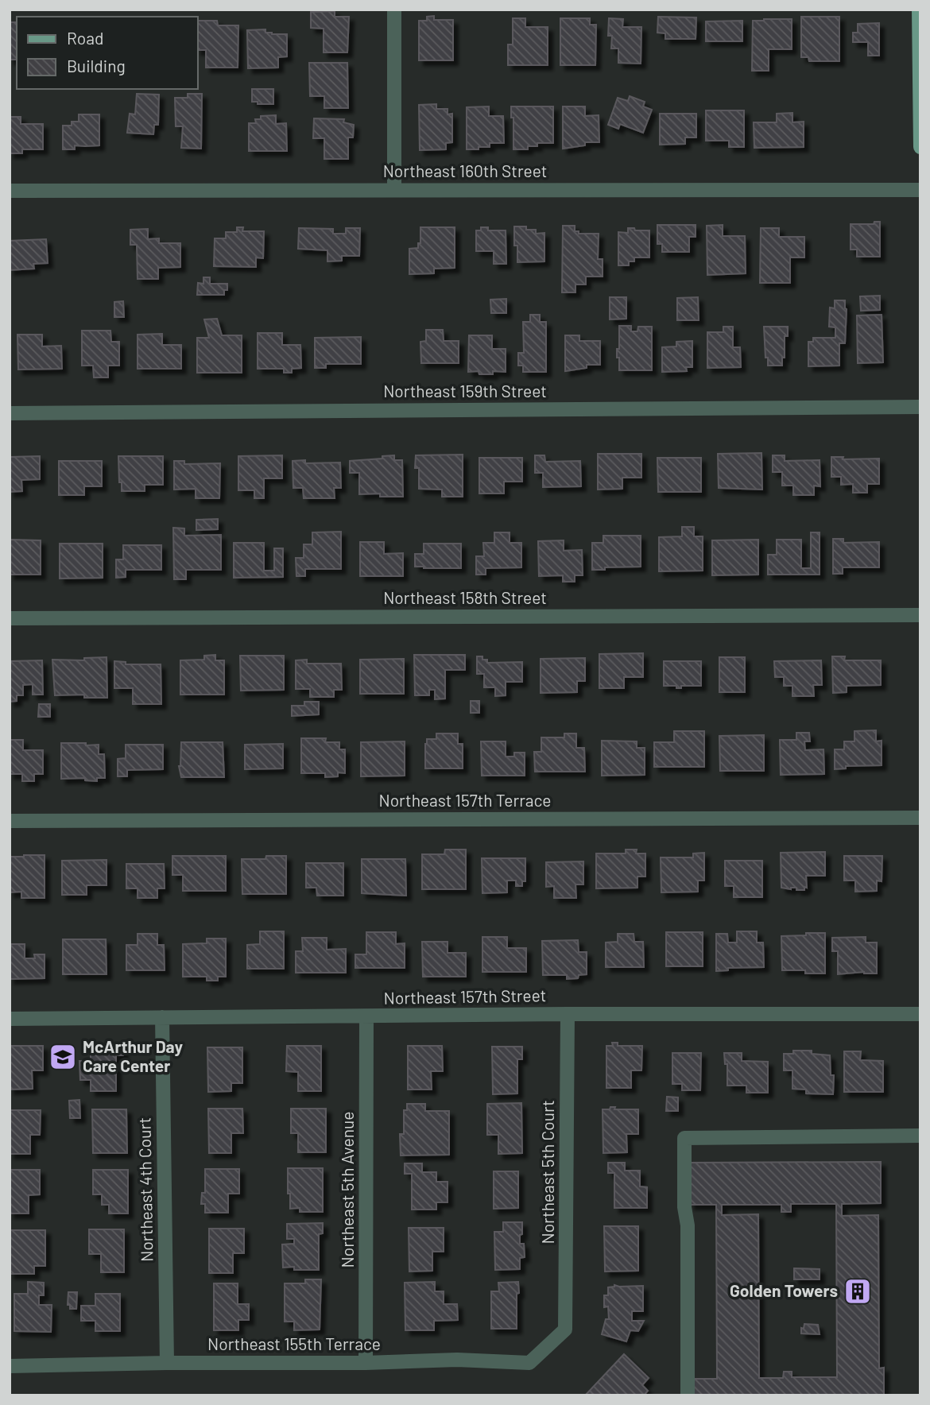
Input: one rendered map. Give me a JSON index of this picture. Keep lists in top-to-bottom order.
{
  "streets": {
    "street": [
      "Northeast 160th Street",
      "Northeast 159th Street",
      "Northeast 158th Street",
      "Northeast 157th Terrace",
      "Northeast 157th Street",
      "Northeast 5th Court",
      "Northeast 4th Court",
      "Northeast 5th Avenue",
      "Northeast 155th Terrace"
    ]
  },
  "crossings": [
    ["Northeast 157th Street", "Northeast 5th Court"],
    ["Northeast 157th Street", "Northeast 4th Court"],
    ["Northeast 157th Street", "Northeast 5th Avenue"],
    ["Northeast 5th Court", "Northeast 155th Terrace"],
    ["Northeast 4th Court", "Northeast 155th Terrace"],
    ["Northeast 5th Avenue", "Northeast 155th Terrace"]
  ],
  "places": {
    "school or university": ["McArthur Day Care Center"],
    "building": ["Golden Towers"]
  },
  "legend": ["Road", "Building"]
}
